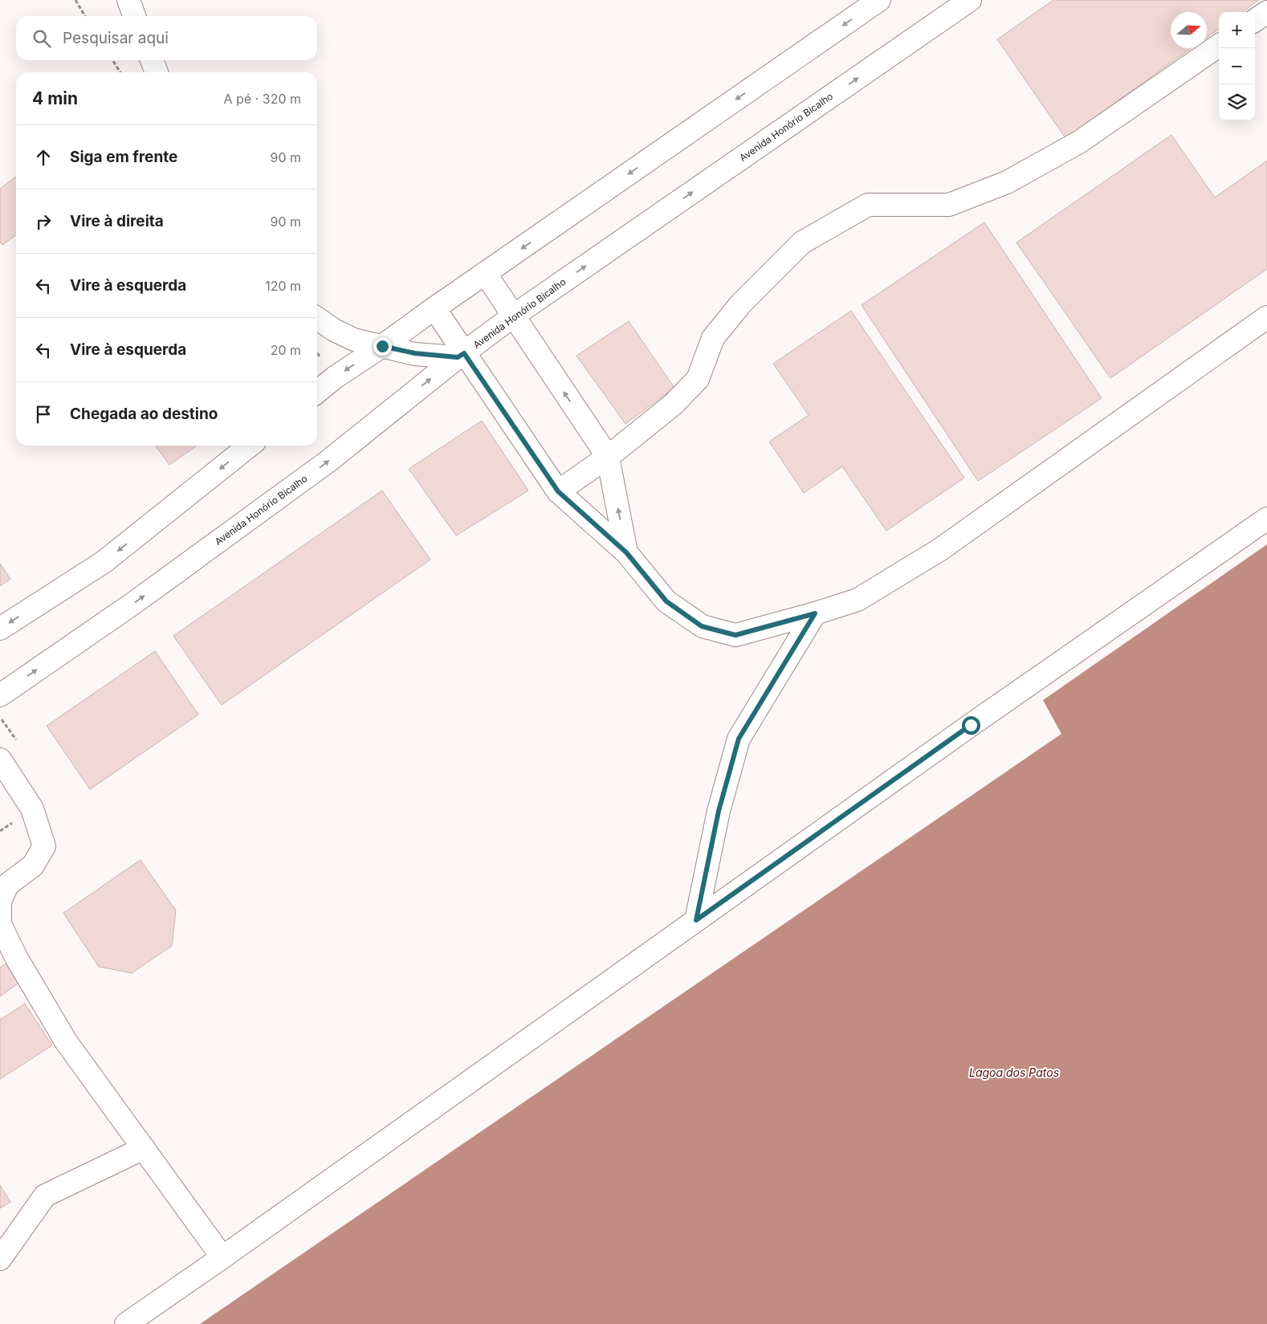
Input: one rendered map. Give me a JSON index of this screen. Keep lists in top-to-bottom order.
{
  "streets": {
    "main road": ["Avenida Honório Bicalho"]
  },
  "water": ["Lagoa dos Patos"],
  "north": "right",
  "page": {
    "map_buttons": ["+", "−"],
    "search": "Pesquisar aqui",
    "heading": ["4 min", "A pé · 320 m"],
    "list": [
      ["Siga em frente", "90 m"],
      ["Vire à direita", "90 m"],
      ["Vire à esquerda", "120 m"],
      ["Vire à esquerda", "20 m"],
      "Chegada ao destino"
    ]
  }
}
